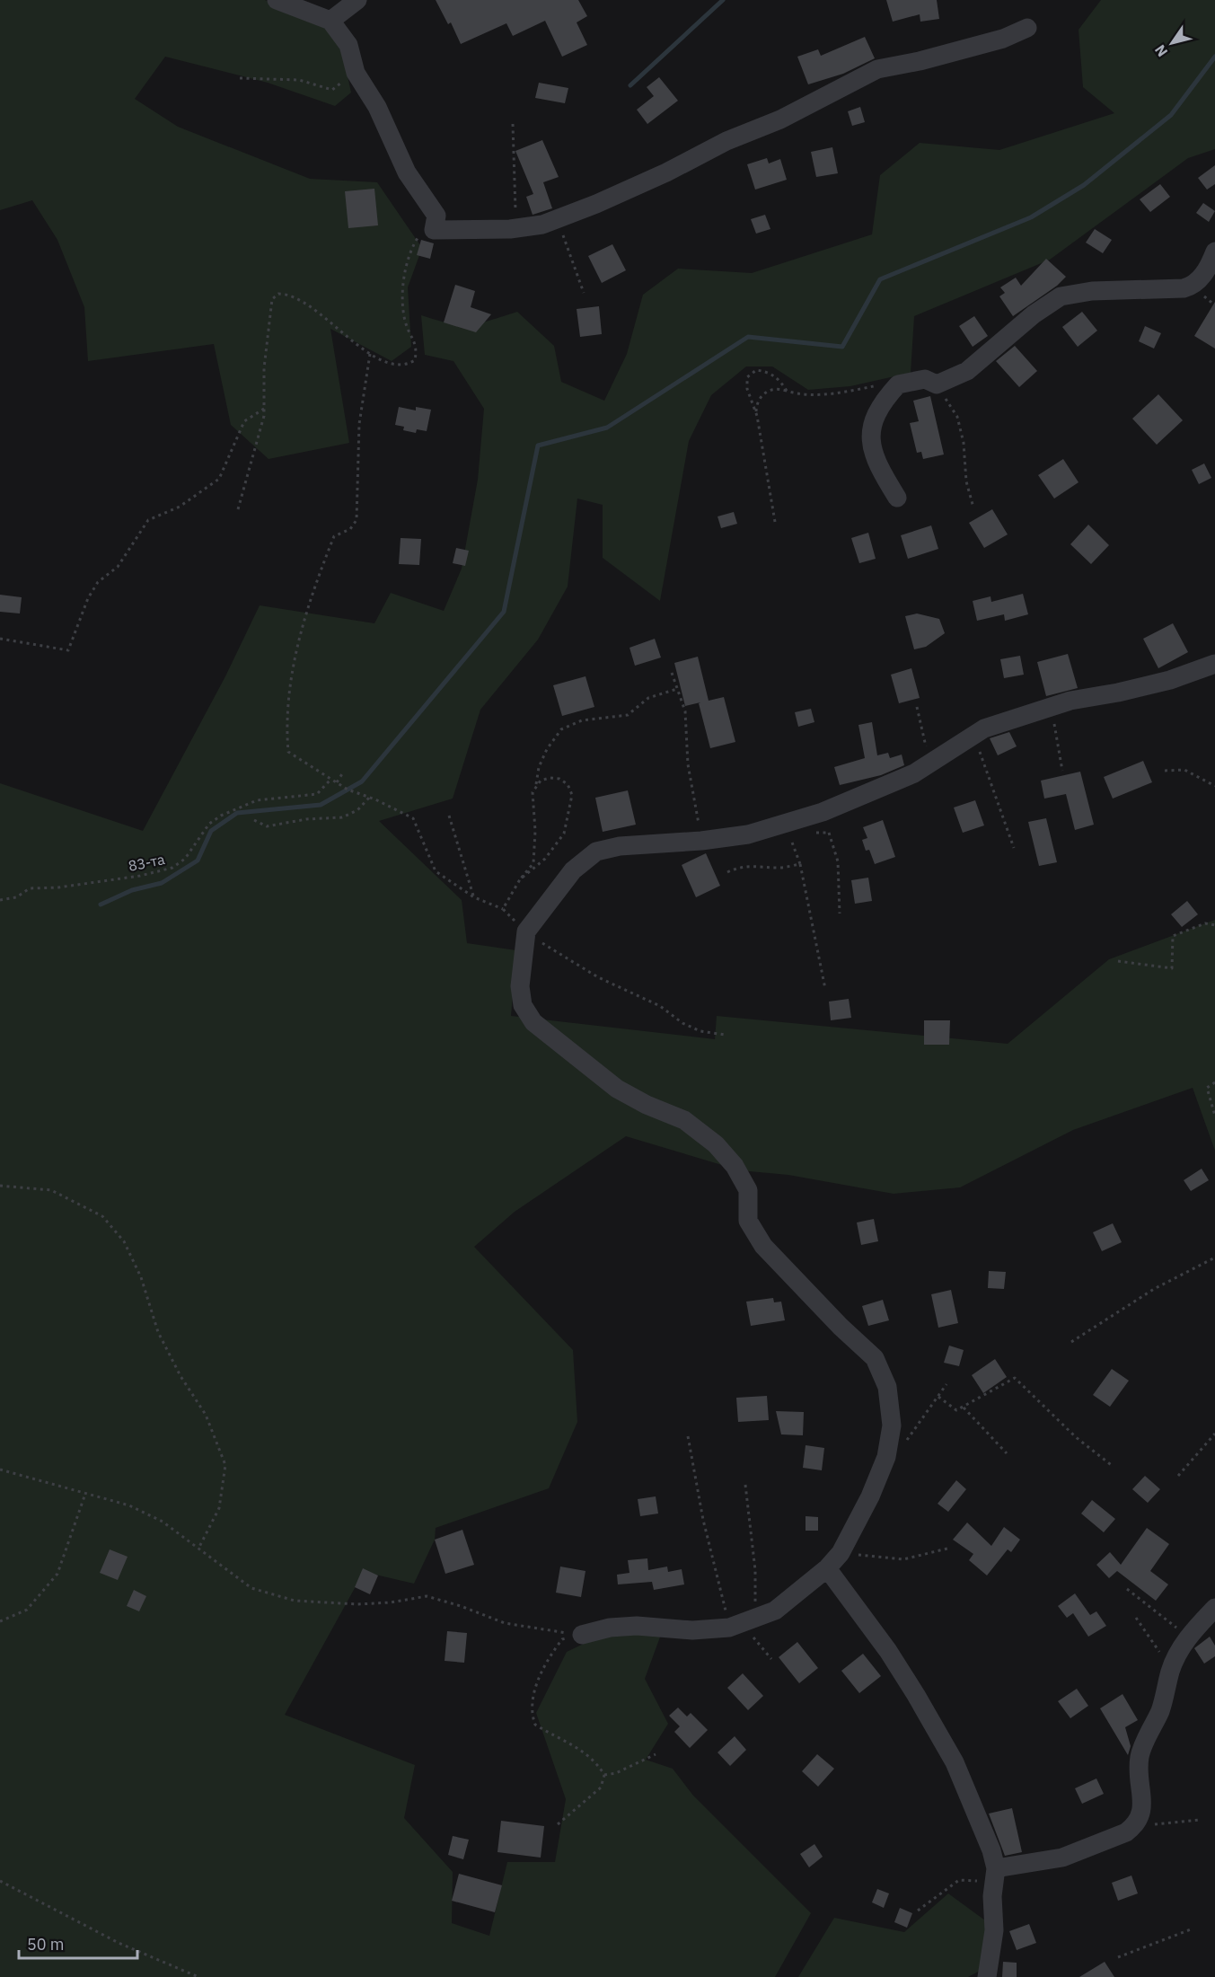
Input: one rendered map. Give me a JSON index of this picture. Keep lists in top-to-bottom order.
{
  "streets": {
    "path": ["83-та"]
  },
  "scale_bar": "50 m",
  "north": "bottom left"
}
